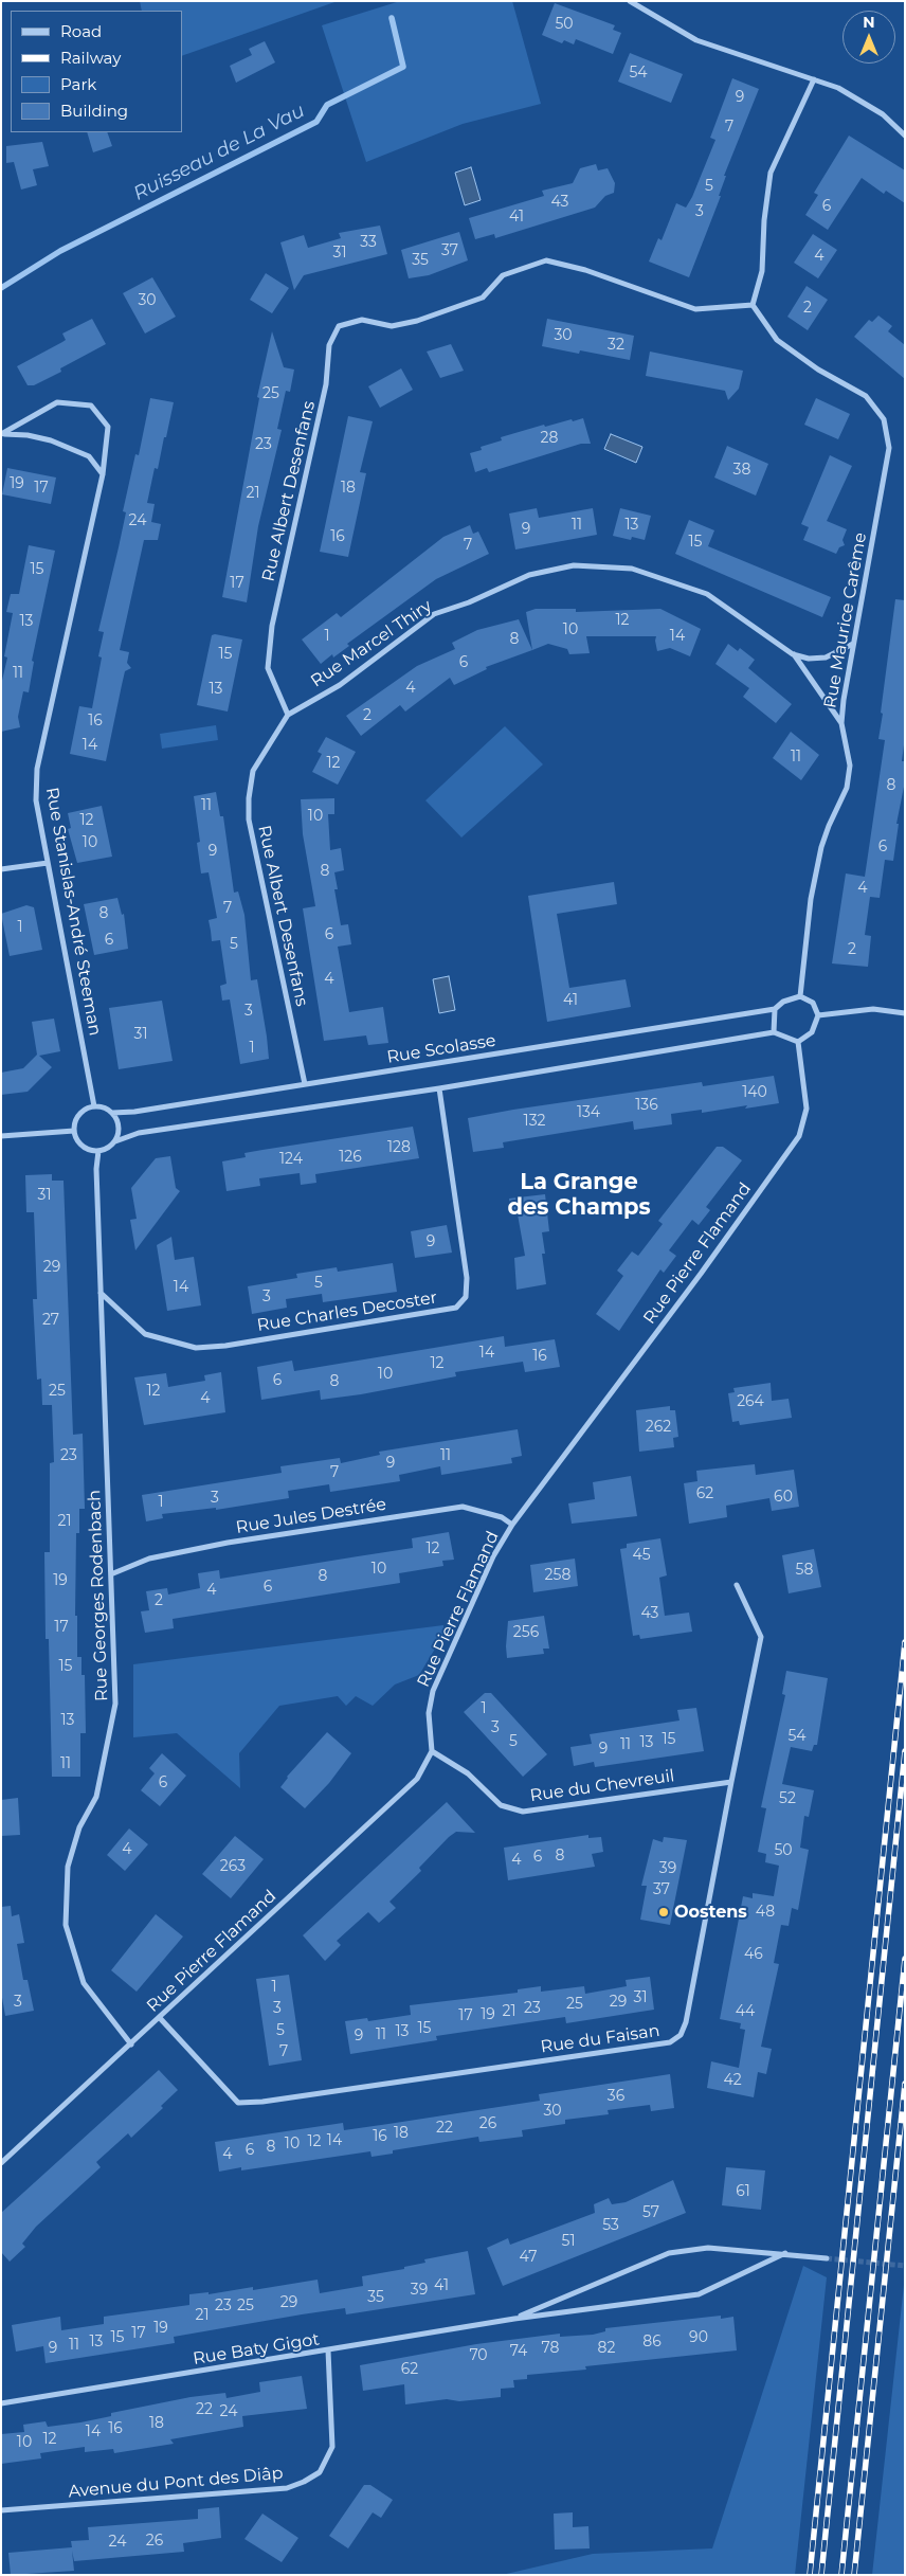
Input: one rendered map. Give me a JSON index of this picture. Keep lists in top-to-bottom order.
{
  "streets": {
    "street": [
      "Rue Albert Desenfans",
      "Rue Maurice Carême",
      "Rue Marcel Thiry",
      "Rue Stanislas-André Steeman",
      "Rue Scolasse",
      "Rue Pierre Flamand",
      "Rue Charles Decoster",
      "Rue Jules Destrée",
      "Rue Georges Rodenbach",
      "Rue du Chevreuil",
      "Rue du Faisan",
      "Rue Baty Gigot",
      "Avenue du Pont des Diâp"
    ]
  },
  "crossings": [
    ["Rue Albert Desenfans", "Rue Maurice Carême"],
    ["Rue Albert Desenfans", "Rue Marcel Thiry"],
    ["Rue Albert Desenfans", "Rue Scolasse"],
    ["Rue Maurice Carême", "Rue Marcel Thiry"],
    ["Rue Maurice Carême", "Rue Scolasse"],
    ["Rue Maurice Carême", "Rue Pierre Flamand"],
    ["Rue Stanislas-André Steeman", "Rue Scolasse"],
    ["Rue Stanislas-André Steeman", "Rue Georges Rodenbach"],
    ["Rue Scolasse", "Rue Pierre Flamand"],
    ["Rue Scolasse", "Rue Georges Rodenbach"],
    ["Rue Pierre Flamand", "Rue Jules Destrée"],
    ["Rue Pierre Flamand", "Rue Georges Rodenbach"],
    ["Rue Pierre Flamand", "Rue du Chevreuil"],
    ["Rue Pierre Flamand", "Rue du Faisan"],
    ["Rue Charles Decoster", "Rue Georges Rodenbach"],
    ["Rue Jules Destrée", "Rue Georges Rodenbach"],
    ["Rue du Chevreuil", "Rue du Faisan"],
    ["Rue Baty Gigot", "Avenue du Pont des Diâp"]
  ],
  "districts": ["La Grange des Champs"],
  "water": ["Ruisseau de La Vau"],
  "places": ["Oostens"],
  "house_numbers": [
    "50",
    "54",
    "9",
    "7",
    "5",
    "43",
    "6",
    "3",
    "41",
    "33",
    "37",
    "31",
    "4",
    "35",
    "30",
    "2",
    "30",
    "32",
    "25",
    "28",
    "23",
    "38",
    "19",
    "17",
    "18",
    "21",
    "24",
    "11",
    "13",
    "9",
    "16",
    "15",
    "7",
    "15",
    "17",
    "12",
    "13",
    "10",
    "1",
    "14",
    "8",
    "15",
    "6",
    "11",
    "4",
    "13",
    "2",
    "16",
    "14",
    "11",
    "12",
    "8",
    "11",
    "10",
    "12",
    "10",
    "6",
    "9",
    "8",
    "4",
    "7",
    "8",
    "1",
    "6",
    "6",
    "5",
    "2",
    "4",
    "41",
    "3",
    "31",
    "1",
    "140",
    "136",
    "134",
    "132",
    "128",
    "126",
    "124",
    "31",
    "9",
    "29",
    "5",
    "14",
    "3",
    "27",
    "14",
    "16",
    "12",
    "10",
    "6",
    "8",
    "25",
    "12",
    "4",
    "264",
    "262",
    "23",
    "11",
    "9",
    "7",
    "62",
    "60",
    "3",
    "1",
    "21",
    "12",
    "45",
    "10",
    "58",
    "258",
    "8",
    "19",
    "6",
    "4",
    "2",
    "43",
    "17",
    "256",
    "15",
    "1",
    "13",
    "3",
    "54",
    "15",
    "5",
    "13",
    "11",
    "9",
    "11",
    "6",
    "52",
    "4",
    "50",
    "8",
    "6",
    "4",
    "263",
    "39",
    "37",
    "48",
    "46",
    "1",
    "31",
    "3",
    "29",
    "25",
    "3",
    "23",
    "21",
    "44",
    "19",
    "17",
    "15",
    "5",
    "13",
    "11",
    "9",
    "7",
    "42",
    "36",
    "30",
    "26",
    "22",
    "18",
    "16",
    "14",
    "12",
    "10",
    "8",
    "6",
    "4",
    "61",
    "57",
    "53",
    "51",
    "47",
    "41",
    "39",
    "35",
    "29",
    "23",
    "25",
    "21",
    "19",
    "17",
    "15",
    "90",
    "13",
    "86",
    "11",
    "9",
    "78",
    "82",
    "74",
    "70",
    "62",
    "22",
    "24",
    "18",
    "16",
    "14",
    "12",
    "10",
    "26",
    "24"
  ],
  "legend": [
    "Road",
    "Railway",
    "Park",
    "Building"
  ],
  "north": "top"
}
